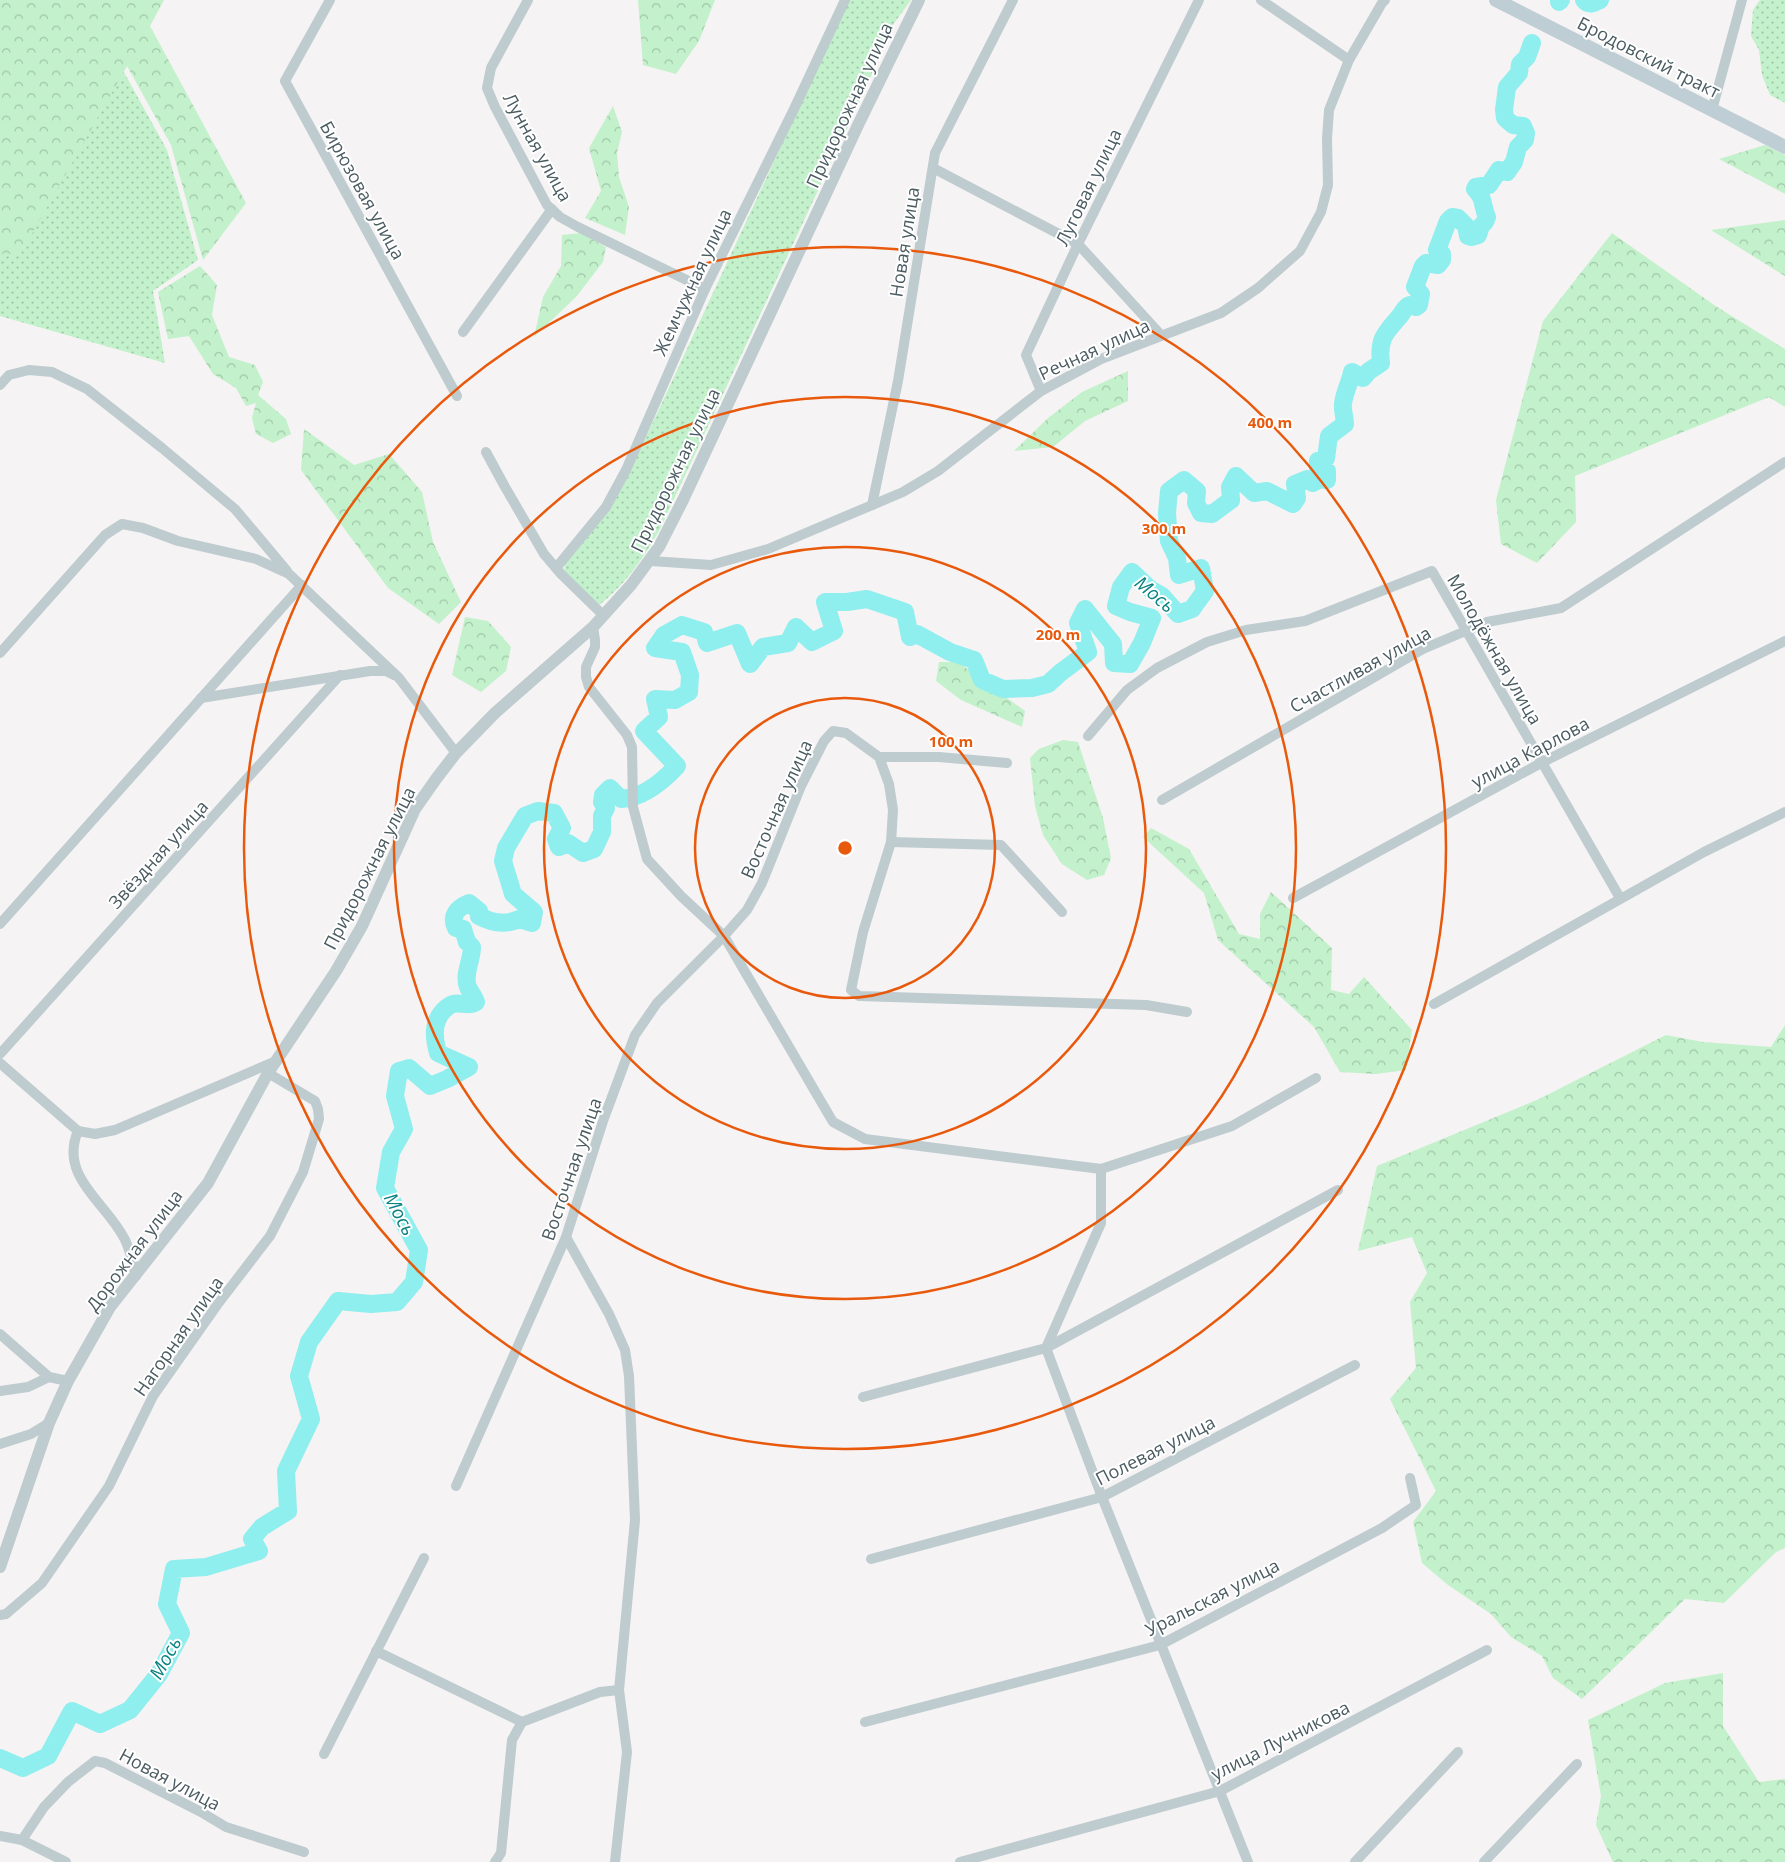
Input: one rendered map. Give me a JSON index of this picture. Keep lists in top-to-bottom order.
{
  "streets": {
    "main road": ["Бродовский тракт"],
    "street": [
      "Придорожная улица",
      "Лунная улица",
      "Луговая улица",
      "Бирюзовая улица",
      "Новая улица",
      "Жемчужная улица",
      "Речная улица",
      "Молодёжная улица",
      "Счастливая улица",
      "улица Карлова",
      "Восточная улица",
      "Звёздная улица",
      "Дорожная улица",
      "Нагорная улица",
      "Полевая улица",
      "Уральская улица",
      "улица Лучникова"
    ]
  },
  "crossings": [
    ["Придорожная улица", "Речная улица"],
    ["Придорожная улица", "Дорожная улица"],
    ["Придорожная улица", "Нагорная улица"],
    ["Лунная улица", "Жемчужная улица"],
    ["Луговая улица", "Речная улица"],
    ["Новая улица", "Речная улица"],
    ["Молодёжная улица", "Счастливая улица"],
    ["Молодёжная улица", "улица Карлова"],
    ["Дорожная улица", "Нагорная улица"]
  ],
  "water": ["Мось"],
  "rings": [
    "400 m",
    "300 m",
    "200 m",
    "100 m"
  ]
}
